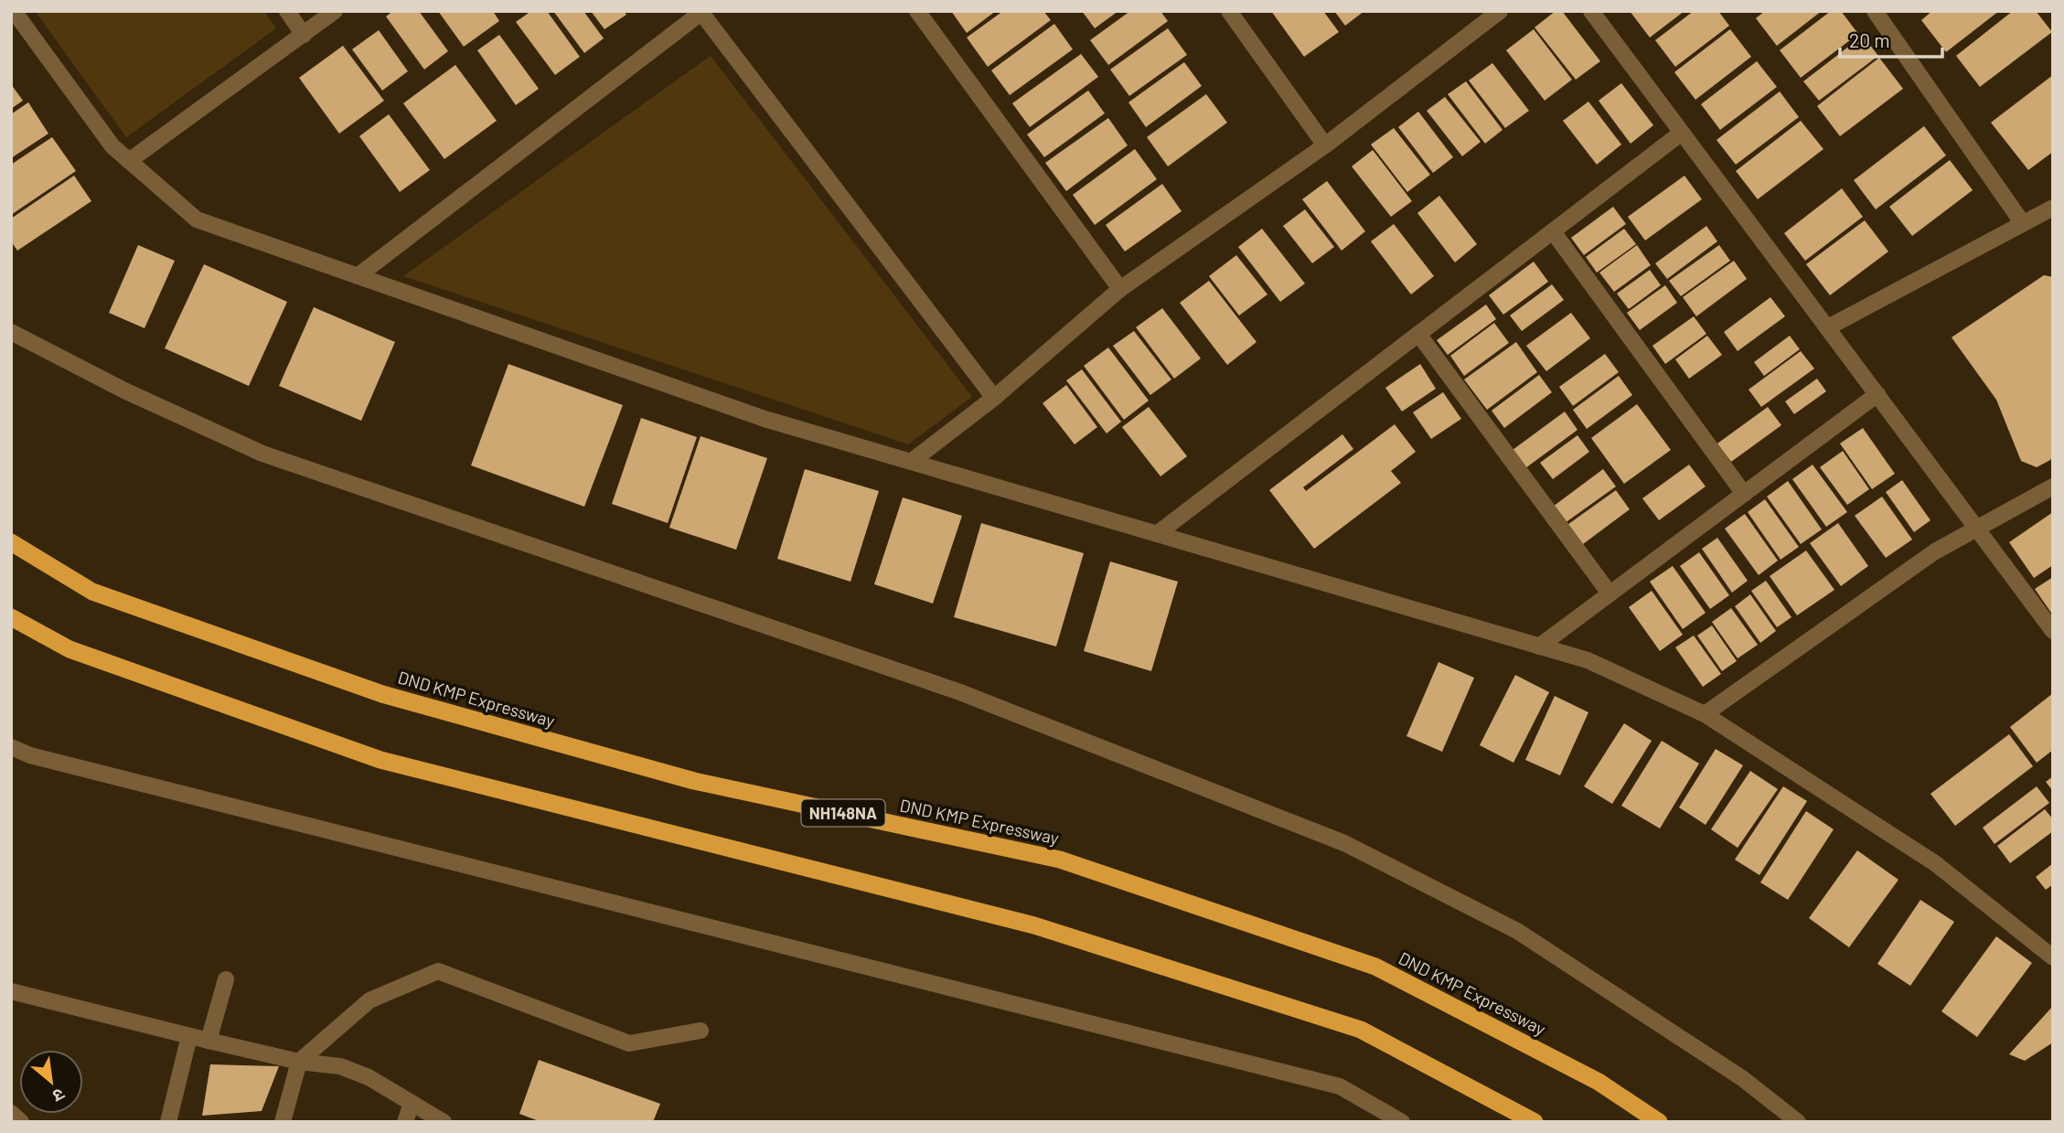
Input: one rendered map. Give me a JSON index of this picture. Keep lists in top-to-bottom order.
{
  "streets": {
    "highway": ["DND KMP Expressway", "NH148NA"]
  },
  "scale_bar": "20 m",
  "north": "bottom right"
}
